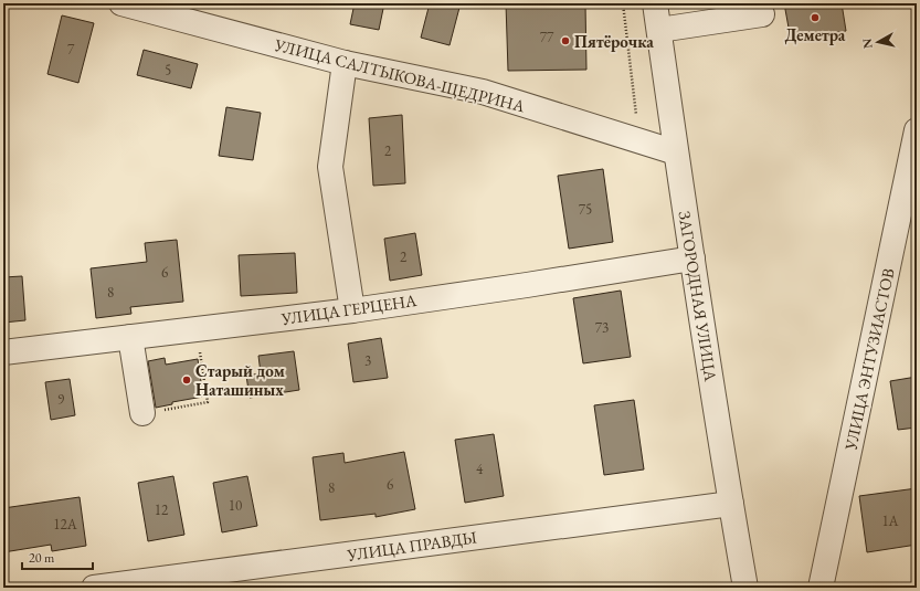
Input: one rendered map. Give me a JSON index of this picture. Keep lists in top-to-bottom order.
{
  "streets": {
    "street": [
      "УЛИЦА САЛТЫКОВА-ЩЕДРИНА",
      "ЗАГОРОДНАЯ УЛИЦА",
      "УЛИЦА ГЕРЦЕНА",
      "УЛИЦА ЭНТУЗИАСТОВ",
      "УЛИЦА ПРАВДЫ"
    ]
  },
  "crossings": [
    ["УЛИЦА САЛТЫКОВА-ЩЕДРИНА", "ЗАГОРОДНАЯ УЛИЦА"],
    ["ЗАГОРОДНАЯ УЛИЦА", "УЛИЦА ГЕРЦЕНА"],
    ["ЗАГОРОДНАЯ УЛИЦА", "УЛИЦА ПРАВДЫ"]
  ],
  "places": ["Деметра", "Пятёрочка", "Старый дом Наташиных"],
  "house_numbers": [
    "77",
    "7",
    "5",
    "2",
    "75",
    "2",
    "6",
    "8",
    "73",
    "3",
    "9",
    "4",
    "6",
    "8",
    "10",
    "12",
    "1А",
    "12А"
  ],
  "scale_bar": "20 m",
  "north": "left"
}
